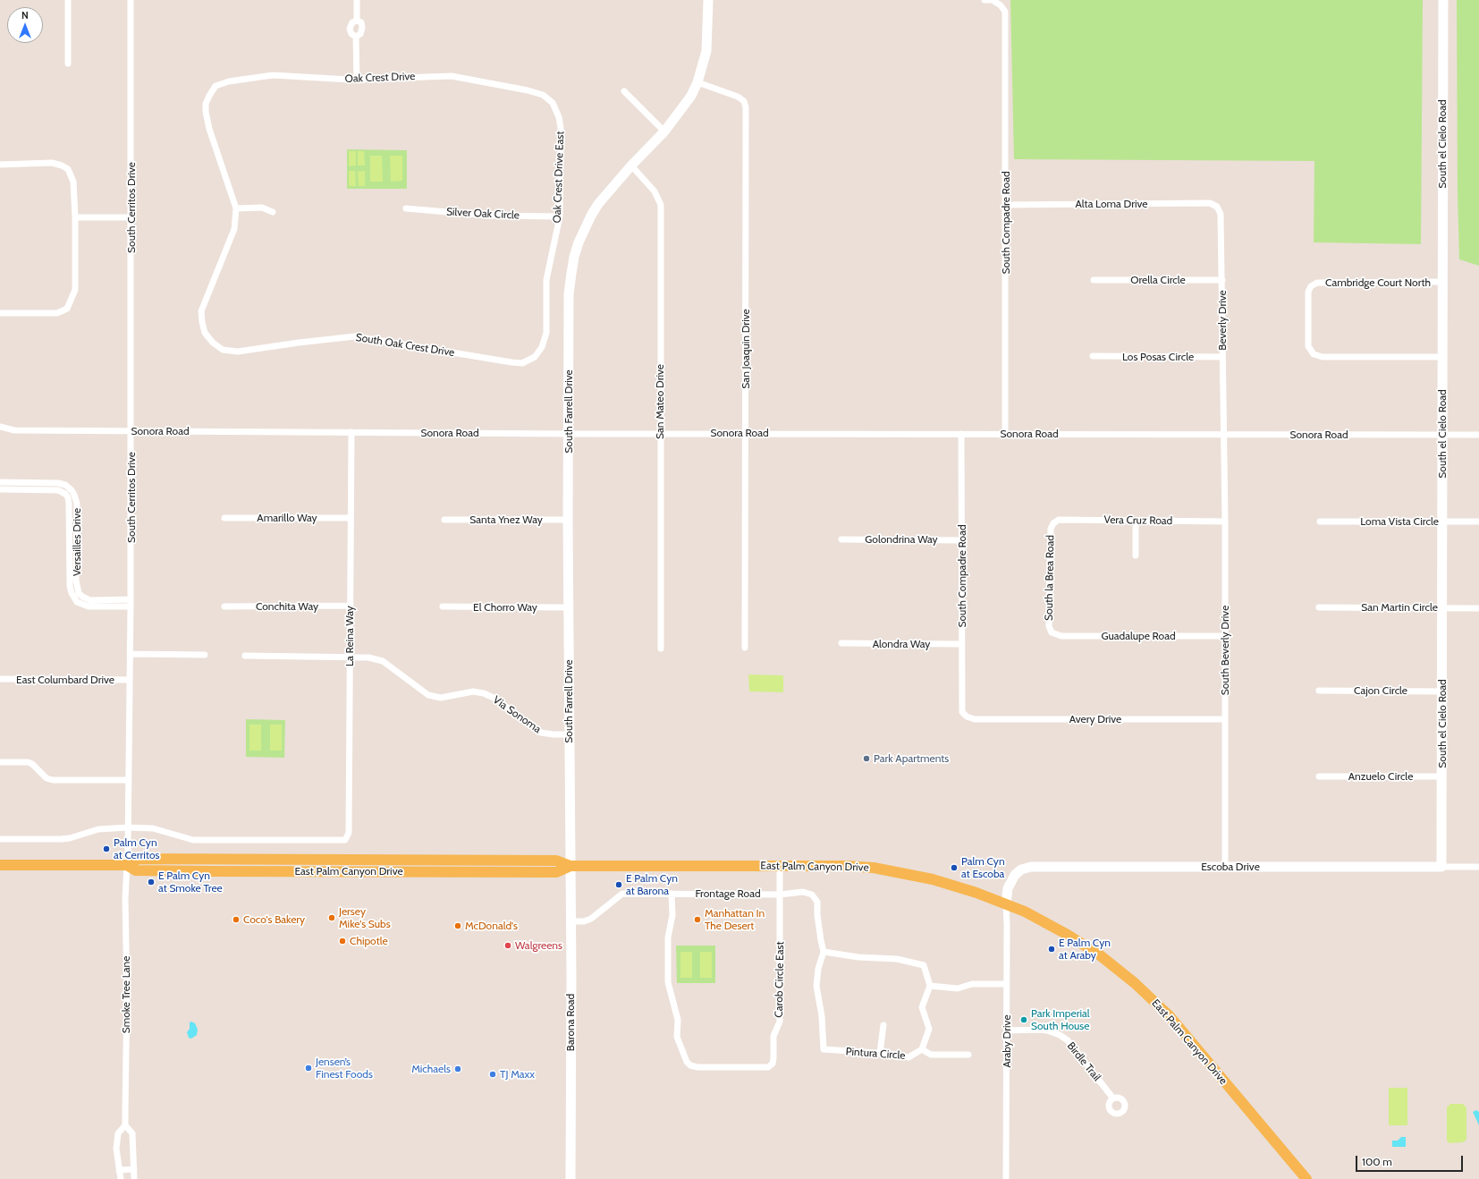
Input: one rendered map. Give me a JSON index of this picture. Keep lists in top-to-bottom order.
{
  "streets": {
    "main road": ["East Palm Canyon Drive"],
    "street": [
      "Oak Crest Drive",
      "South el Cielo Road",
      "Oak Crest Drive East",
      "Alta Loma Drive",
      "South Cerritos Drive",
      "Silver Oak Circle",
      "South Compadre Road",
      "Orella Circle",
      "Cambridge Court North",
      "Beverly Drive",
      "South Oak Crest Drive",
      "San Joaquin Drive",
      "Los Posas Circle",
      "San Mateo Drive",
      "South Farrell Drive",
      "Sonora Road",
      "Amarillo Way",
      "Santa Ynez Way",
      "Vera Cruz Road",
      "Loma Vista Circle",
      "Golondrina Way",
      "Versailles Drive",
      "South la Brea Road",
      "Conchita Way",
      "El Chorro Way",
      "San Martin Circle",
      "La Reina Way",
      "Guadalupe Road",
      "Alondra Way",
      "South Beverly Drive",
      "East Columbard Drive",
      "Cajon Circle",
      "Via Sonoma",
      "Avery Drive",
      "Anzuelo Circle",
      "Escoba Drive",
      "Frontage Road",
      "Carob Circle East",
      "Smoke Tree Lane",
      "Barona Road",
      "Araby Drive",
      "Pintura Circle",
      "Birdle Trail"
    ]
  },
  "crossings": [
    ["Oak Crest Drive", "Oak Crest Drive East"],
    ["Oak Crest Drive", "South Oak Crest Drive"],
    ["South el Cielo Road", "Cambridge Court North"],
    ["South el Cielo Road", "Sonora Road"],
    ["South el Cielo Road", "Loma Vista Circle"],
    ["South el Cielo Road", "San Martin Circle"],
    ["South el Cielo Road", "Cajon Circle"],
    ["South el Cielo Road", "Anzuelo Circle"],
    ["South el Cielo Road", "Escoba Drive"],
    ["Oak Crest Drive East", "Silver Oak Circle"],
    ["Oak Crest Drive East", "South Oak Crest Drive"],
    ["Alta Loma Drive", "South Compadre Road"],
    ["Alta Loma Drive", "Beverly Drive"],
    ["South Cerritos Drive", "Sonora Road"],
    ["South Cerritos Drive", "Versailles Drive"],
    ["South Cerritos Drive", "La Reina Way"],
    ["South Cerritos Drive", "East Columbard Drive"],
    ["South Cerritos Drive", "East Palm Canyon Drive"],
    ["South Cerritos Drive", "Smoke Tree Lane"],
    ["South Compadre Road", "Sonora Road"],
    ["South Compadre Road", "Golondrina Way"],
    ["South Compadre Road", "Alondra Way"],
    ["South Compadre Road", "Avery Drive"],
    ["Orella Circle", "Beverly Drive"],
    ["Beverly Drive", "Los Posas Circle"],
    ["Beverly Drive", "Sonora Road"],
    ["Beverly Drive", "South Beverly Drive"],
    ["San Joaquin Drive", "South Farrell Drive"],
    ["San Joaquin Drive", "Sonora Road"],
    ["San Mateo Drive", "South Farrell Drive"],
    ["San Mateo Drive", "Sonora Road"],
    ["South Farrell Drive", "Sonora Road"],
    ["South Farrell Drive", "Santa Ynez Way"],
    ["South Farrell Drive", "El Chorro Way"],
    ["South Farrell Drive", "Via Sonoma"],
    ["South Farrell Drive", "East Palm Canyon Drive"],
    ["South Farrell Drive", "Barona Road"],
    ["Sonora Road", "La Reina Way"],
    ["Sonora Road", "South Beverly Drive"],
    ["Amarillo Way", "La Reina Way"],
    ["Vera Cruz Road", "South la Brea Road"],
    ["Vera Cruz Road", "South Beverly Drive"],
    ["South la Brea Road", "Guadalupe Road"],
    ["Conchita Way", "La Reina Way"],
    ["La Reina Way", "Via Sonoma"],
    ["Guadalupe Road", "South Beverly Drive"],
    ["South Beverly Drive", "Avery Drive"],
    ["South Beverly Drive", "Escoba Drive"],
    ["East Palm Canyon Drive", "Escoba Drive"],
    ["East Palm Canyon Drive", "Smoke Tree Lane"],
    ["East Palm Canyon Drive", "Barona Road"],
    ["East Palm Canyon Drive", "Araby Drive"],
    ["Escoba Drive", "Araby Drive"],
    ["Frontage Road", "Carob Circle East"],
    ["Frontage Road", "Barona Road"],
    ["Frontage Road", "Pintura Circle"],
    ["Carob Circle East", "Pintura Circle"],
    ["Araby Drive", "Birdle Trail"]
  ],
  "places": [
    "Park Apartments",
    "Palm Cyn at Cerritos",
    "Palm Cyn at Escoba",
    "E Palm Cyn at Smoke Tree",
    "E Palm Cyn at Barona",
    "Jersey Mike's Subs",
    "Coco's Bakery",
    "Manhattan In The Desert",
    "McDonald's",
    "Chipotle",
    "Walgreens",
    "E Palm Cyn at Araby",
    "Park Imperial South House",
    "Jensen’s Finest Foods",
    "Michaels",
    "TJ Maxx"
  ],
  "scale_bar": "100 m",
  "north": "top"
}
